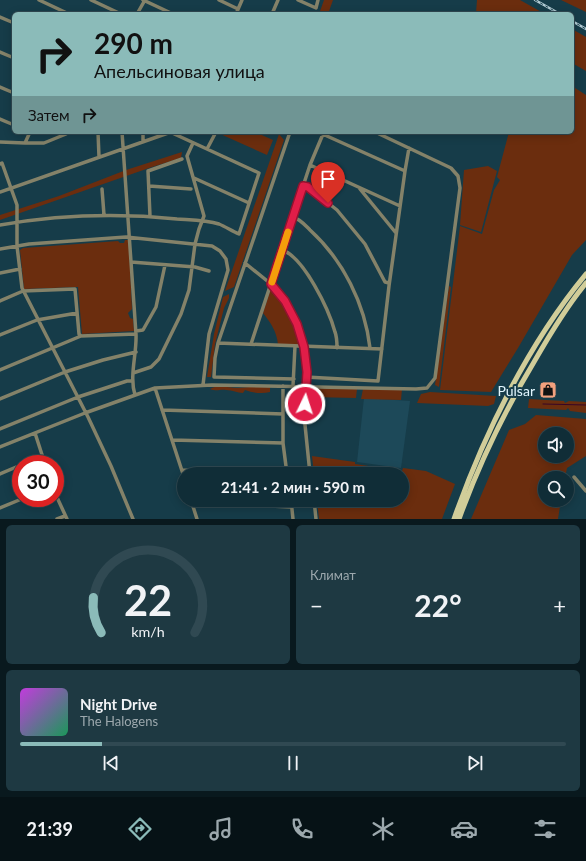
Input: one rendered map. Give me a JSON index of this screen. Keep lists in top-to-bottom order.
{
  "places": {
    "shop": ["Pulsar"]
  },
  "page": {
    "turn": ["290 m", "Апельсиновая улица"],
    "then": "Затем",
    "limit": "30",
    "trip": "21:41 · 2 мин · 590 m",
    "tile": "Климат",
    "heat": ["−", "22°", "+"],
    "song": ["Night Drive", "The Halogens"],
    "tabs": "21:39",
    "gauge": ["22", "km/h"]
  }
}
